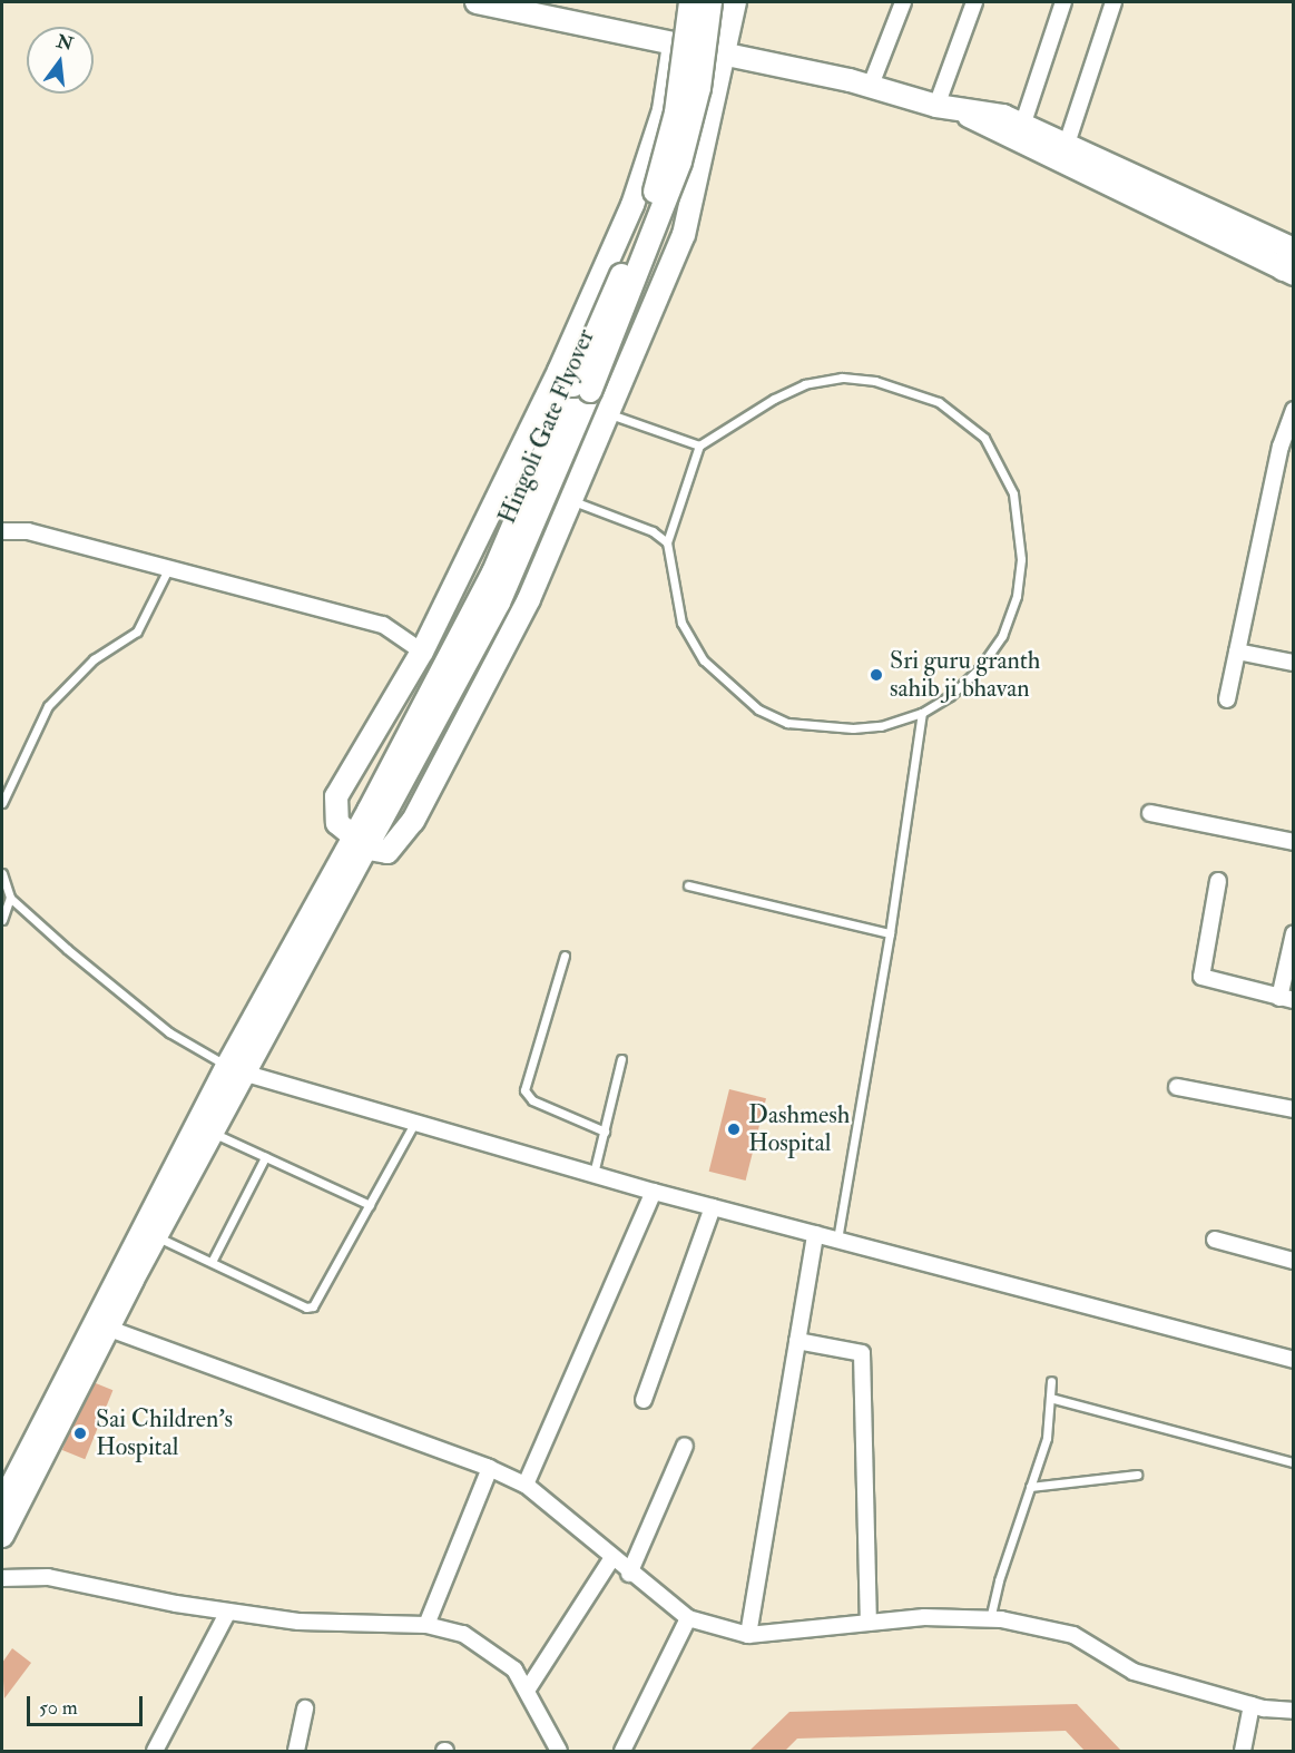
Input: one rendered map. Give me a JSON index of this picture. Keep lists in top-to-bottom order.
{
  "streets": {
    "main road": ["Hingoli Gate Flyover"]
  },
  "places": ["Sri guru granth sahib ji bhavan", "Dashmesh Hospital", "Sai Children's Hospital"],
  "scale_bar": "50 m",
  "north": "top"
}
